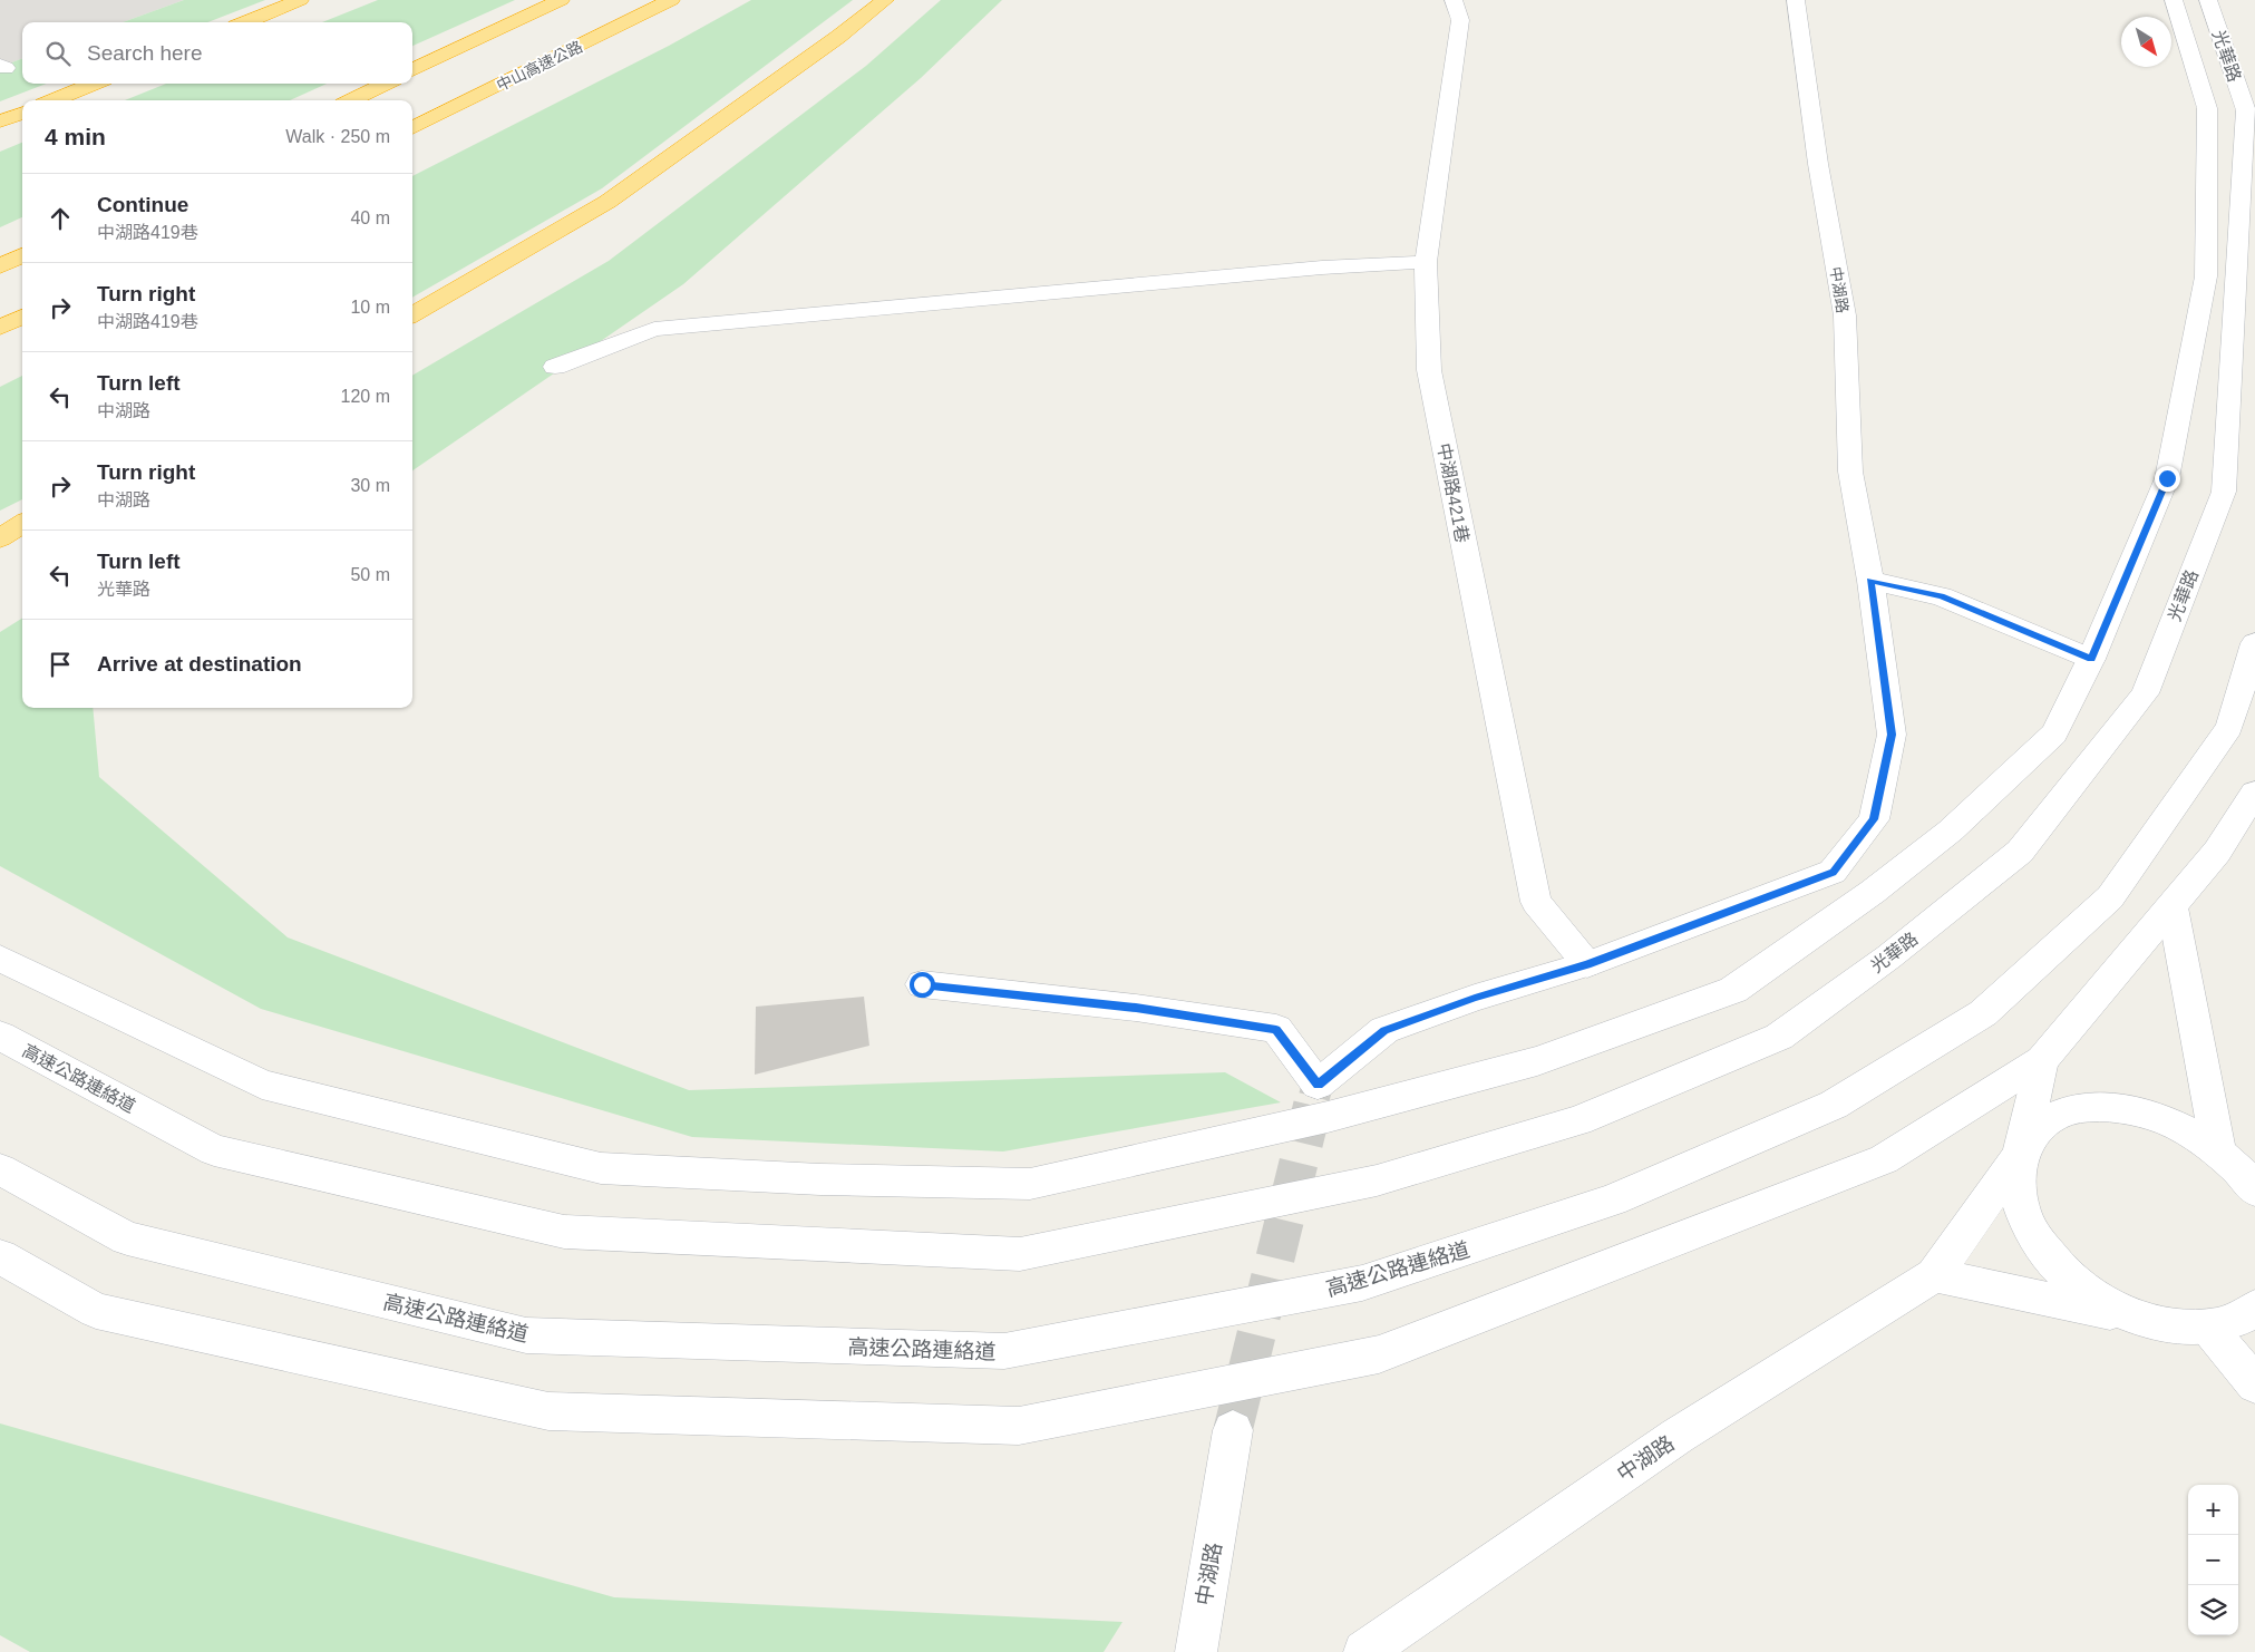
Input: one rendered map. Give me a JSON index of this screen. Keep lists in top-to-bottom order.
{
  "streets": {
    "highway": ["中山高速公路"],
    "street": [
      "光華路",
      "中湖路",
      "中湖路421巷",
      "高速公路連絡道"
    ]
  },
  "crossings": [
    ["光華路", "高速公路連絡道"],
    ["中湖路", "中湖路421巷"]
  ],
  "north": "bottom right",
  "page": {
    "search": "Search here",
    "heading": ["4 min", "Walk · 250 m"],
    "list": [
      ["Continue", "中湖路419巷", "40 m"],
      ["Turn right", "中湖路419巷", "10 m"],
      ["Turn left", "中湖路", "120 m"],
      ["Turn right", "中湖路", "30 m"],
      ["Turn left", "光華路", "50 m"],
      "Arrive at destination"
    ],
    "map_buttons": ["+", "−"]
  }
}
